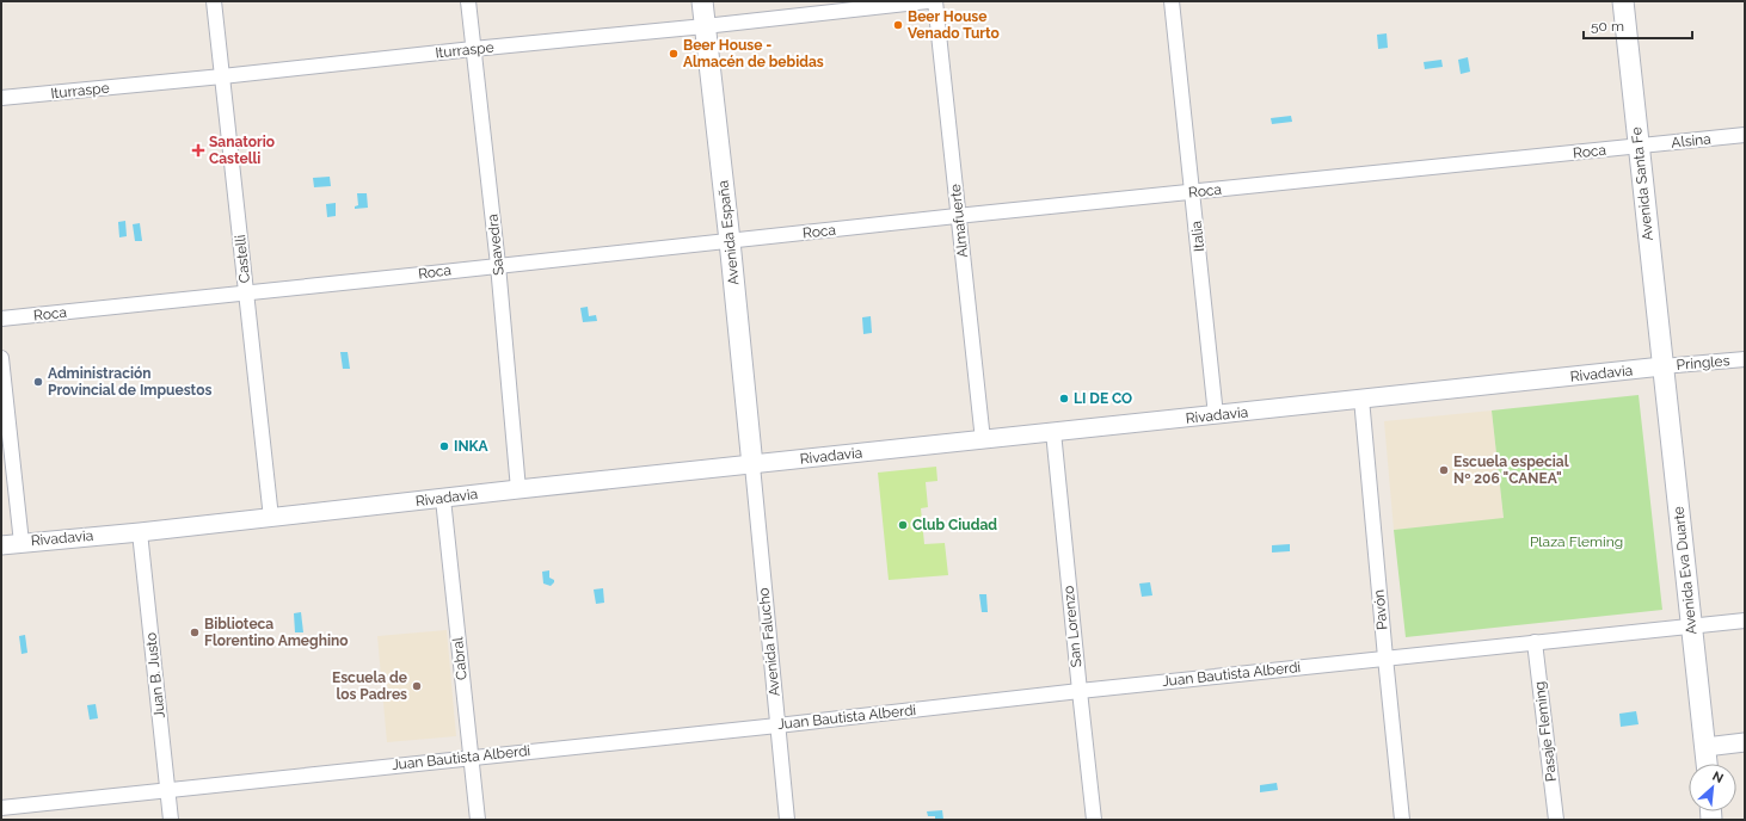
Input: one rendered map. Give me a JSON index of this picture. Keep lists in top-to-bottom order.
{
  "streets": {
    "main road": ["Avenida Santa Fe", "Avenida España", "Avenida Eva Duarte"],
    "street": [
      "Iturraspe",
      "Alsina",
      "Roca",
      "Almafuerte",
      "Italia",
      "Saavedra",
      "Castelli",
      "Pringles",
      "Rivadavia",
      "Pavón",
      "San Lorenzo",
      "Avenida Falucho",
      "Cabral",
      "Juan Bautista Alberdi",
      "Juan B. Justo",
      "Pasaje Fleming"
    ]
  },
  "crossings": [
    ["Iturraspe", "Avenida España"],
    ["Iturraspe", "Saavedra"],
    ["Iturraspe", "Castelli"],
    ["Alsina", "Roca"],
    ["Alsina", "Avenida Santa Fe"],
    ["Roca", "Avenida Santa Fe"],
    ["Roca", "Almafuerte"],
    ["Roca", "Avenida España"],
    ["Roca", "Italia"],
    ["Roca", "Saavedra"],
    ["Roca", "Castelli"],
    ["Avenida Santa Fe", "Pringles"],
    ["Avenida Santa Fe", "Rivadavia"],
    ["Avenida Santa Fe", "Avenida Eva Duarte"],
    ["Almafuerte", "Rivadavia"],
    ["Avenida España", "Rivadavia"],
    ["Avenida España", "Avenida Falucho"],
    ["Italia", "Rivadavia"],
    ["Saavedra", "Rivadavia"],
    ["Castelli", "Rivadavia"],
    ["Pringles", "Rivadavia"],
    ["Pringles", "Avenida Eva Duarte"],
    ["Rivadavia", "Avenida Eva Duarte"],
    ["Rivadavia", "Pavón"],
    ["Rivadavia", "San Lorenzo"],
    ["Rivadavia", "Avenida Falucho"],
    ["Rivadavia", "Cabral"],
    ["Rivadavia", "Juan B. Justo"],
    ["Avenida Eva Duarte", "Juan Bautista Alberdi"],
    ["Pavón", "Juan Bautista Alberdi"],
    ["San Lorenzo", "Juan Bautista Alberdi"],
    ["Avenida Falucho", "Juan Bautista Alberdi"],
    ["Cabral", "Juan Bautista Alberdi"],
    ["Juan Bautista Alberdi", "Juan B. Justo"],
    ["Juan Bautista Alberdi", "Pasaje Fleming"]
  ],
  "parks": ["Plaza Fleming"],
  "places": {
    "other": [
      "Beer House Venado Turto",
      "Beer House - Almacén de bebidas",
      "Administración Provincial de Impuestos",
      "LI DE CO",
      "INKA",
      "Escuela especial Nº 206 \"CANEA\"",
      "Club Ciudad",
      "Biblioteca Florentino Ameghino",
      "Escuela de los Padres"
    ],
    "health": ["Sanatorio Castelli"]
  },
  "scale_bar": "50 m",
  "north": "top right"
}
